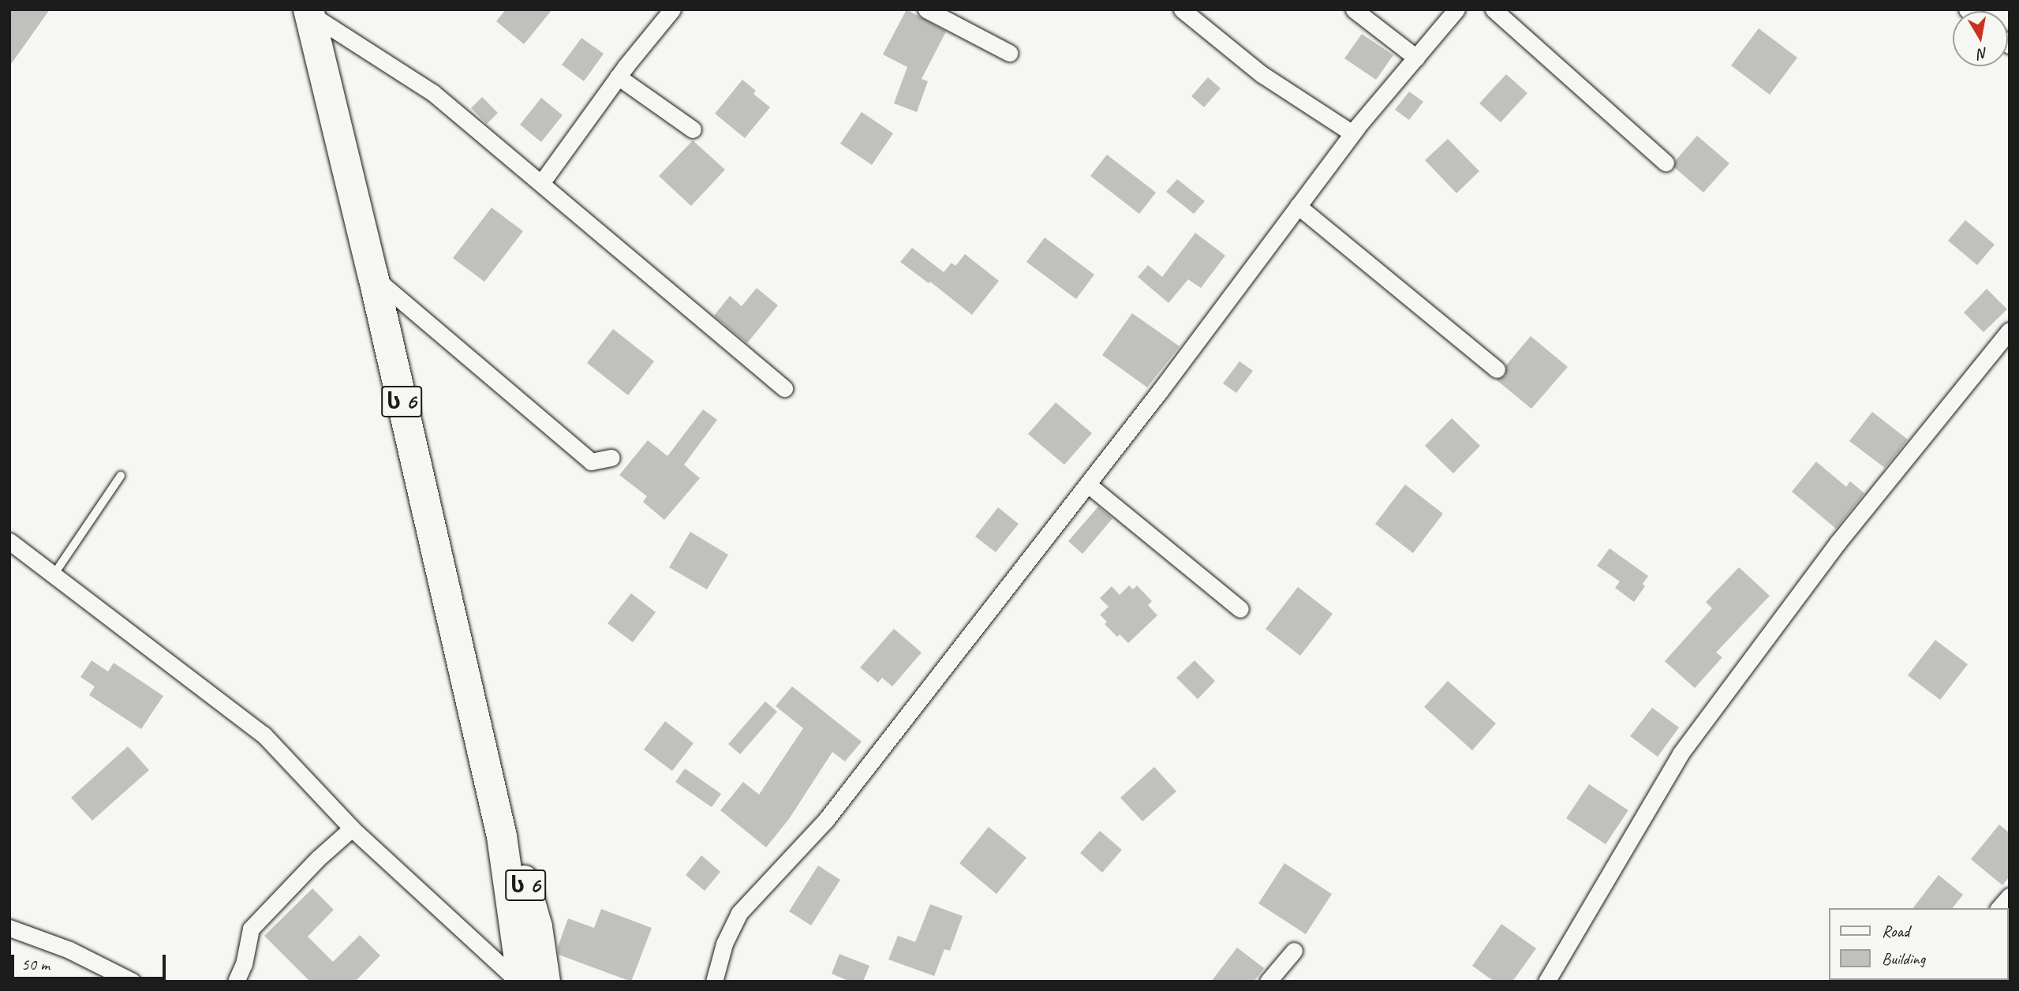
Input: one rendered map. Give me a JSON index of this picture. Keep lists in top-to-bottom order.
{
  "streets": {
    "highway": ["ს 6"]
  },
  "legend": ["Road", "Building"],
  "scale_bar": "50 m",
  "north": "bottom"
}
